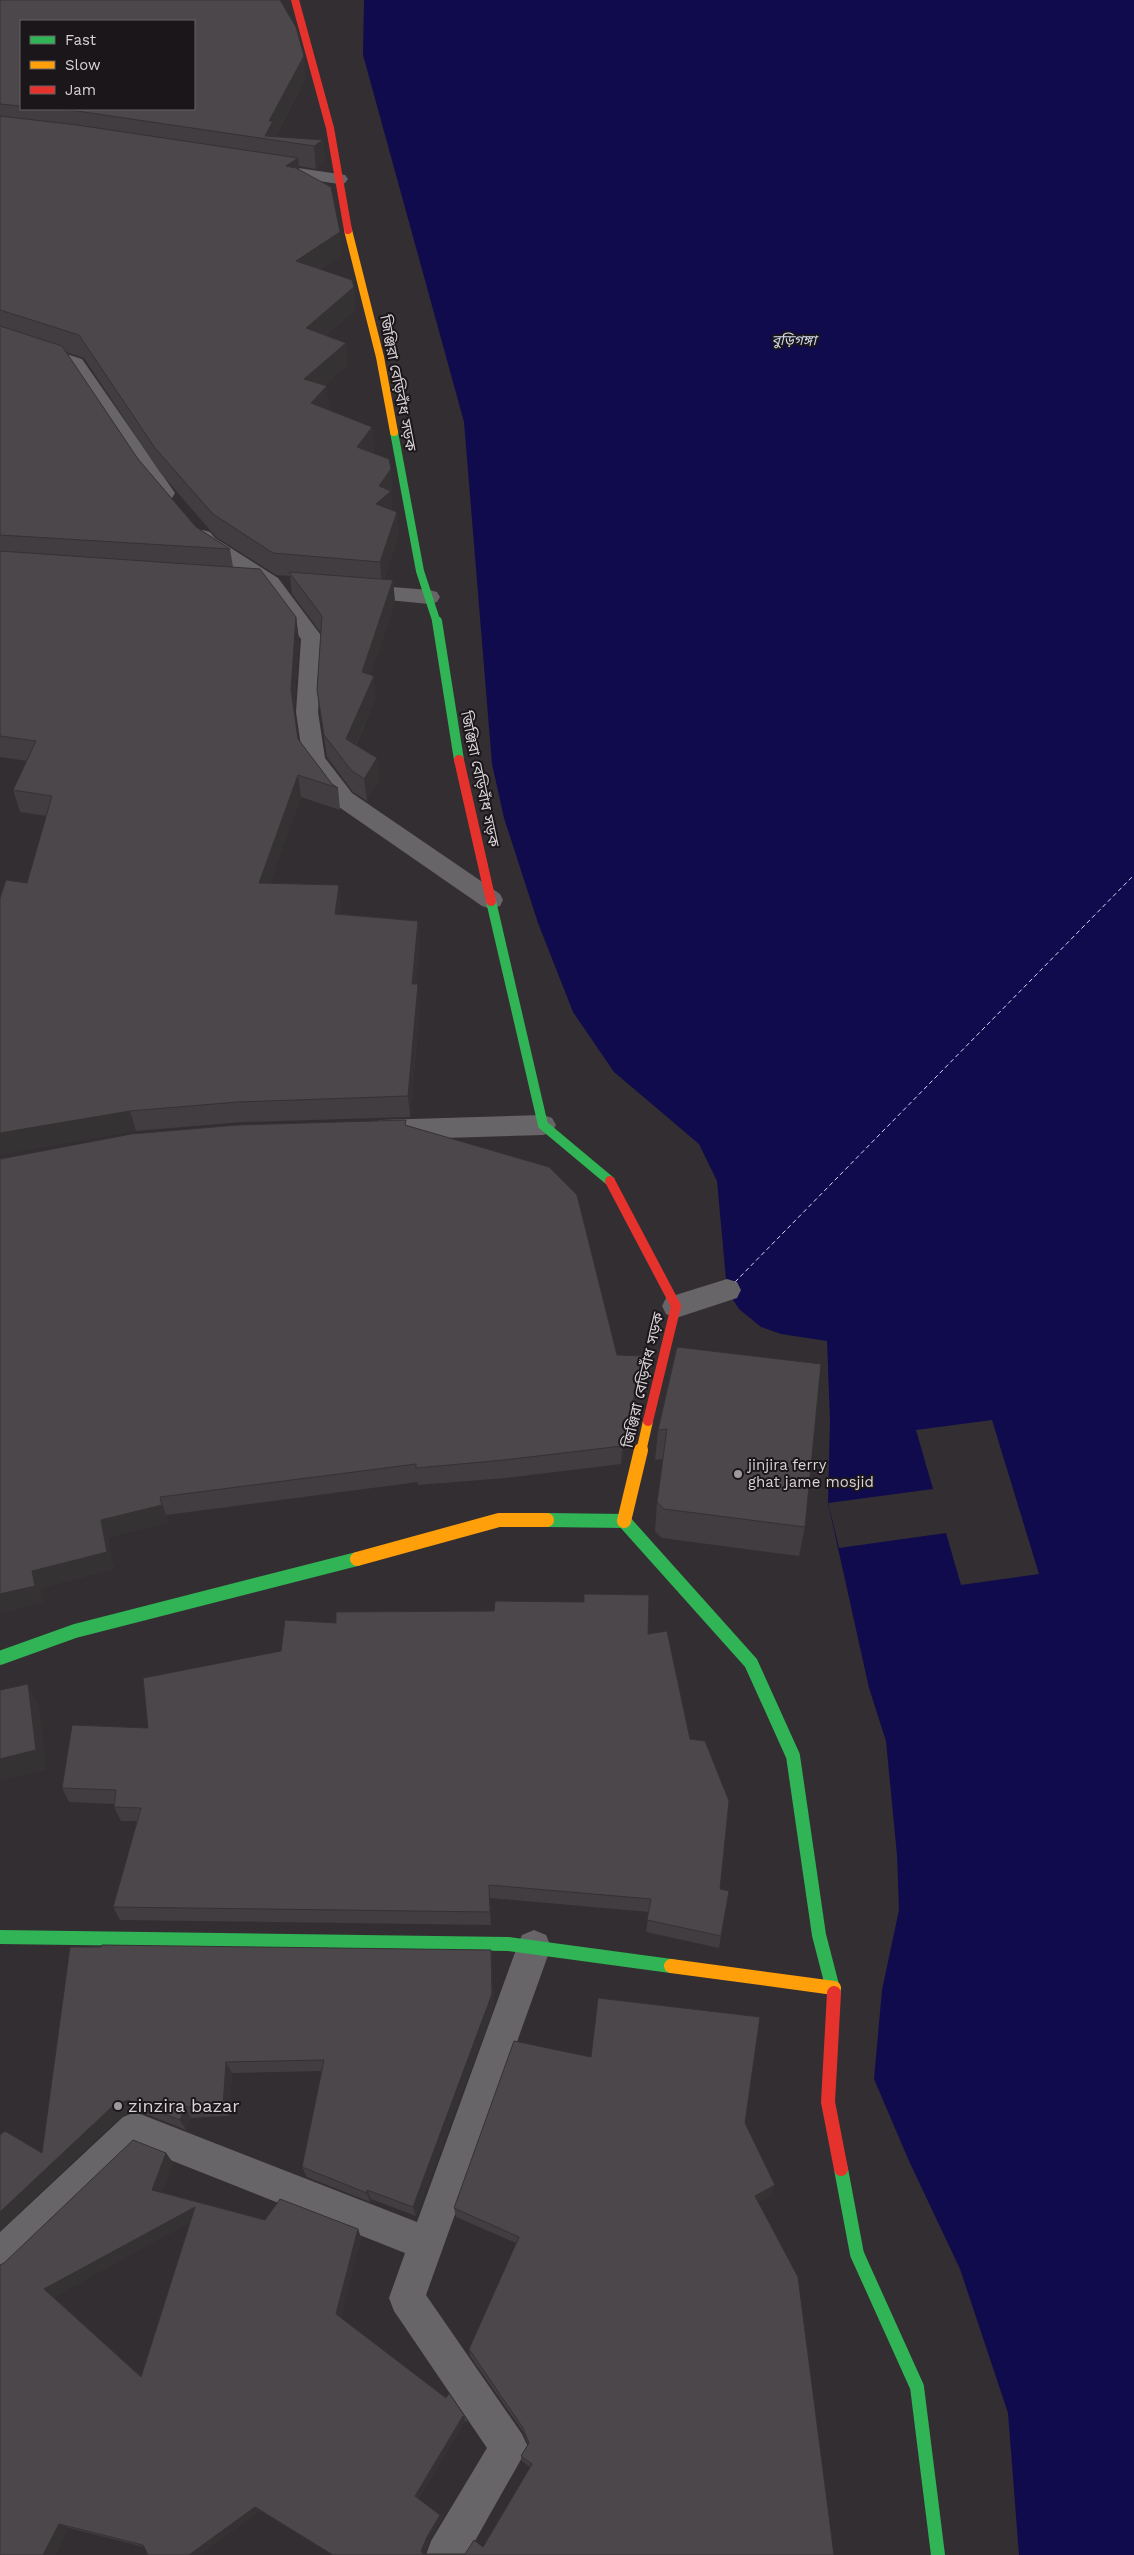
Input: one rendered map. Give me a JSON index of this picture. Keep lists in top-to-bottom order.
{
  "streets": {
    "street": ["জিঞ্জিরা বেড়িবাঁধ সড়ক"]
  },
  "water": ["বুড়িগঙ্গা"],
  "places": ["jinjira ferry ghat jame mosjid", "zinzira bazar"],
  "legend": ["Fast", "Slow", "Jam"]
}
